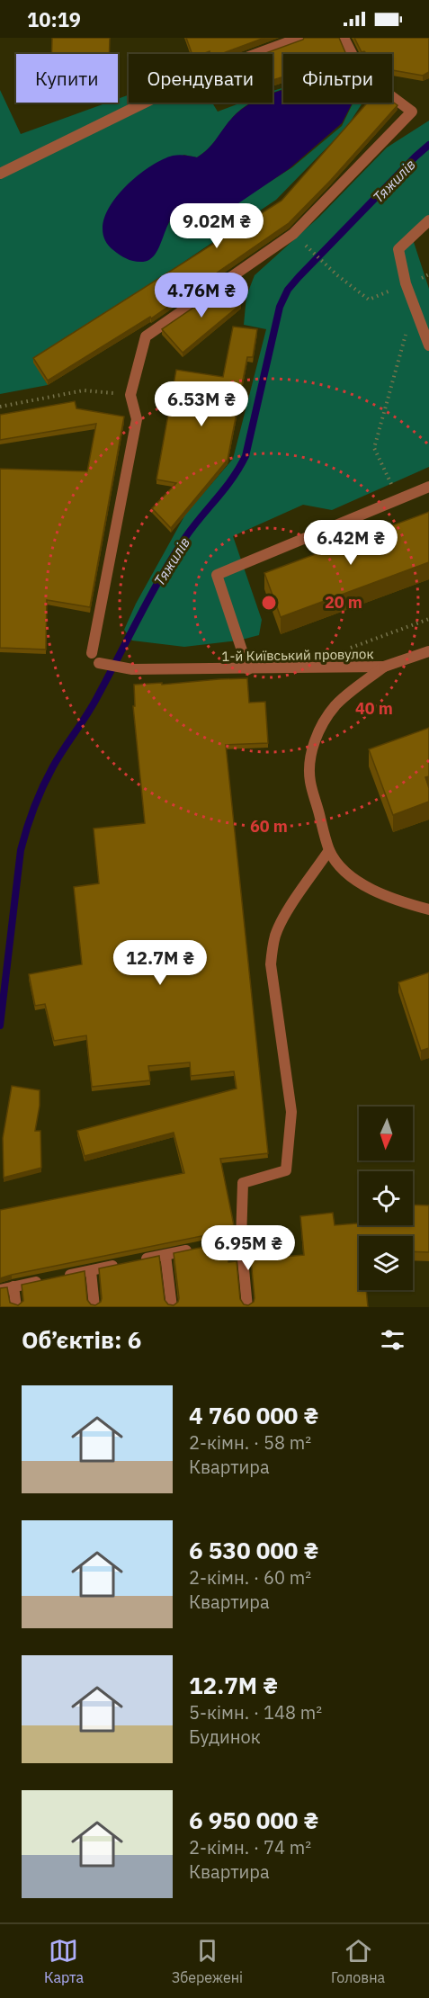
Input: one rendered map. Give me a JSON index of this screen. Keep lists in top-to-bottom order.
{
  "streets": {
    "street": ["1-й Київський провулок"]
  },
  "water": ["Тяжилів"],
  "north": "bottom",
  "page": {
    "status": "10:19",
    "chip": ["Купити", "Орендувати", "Фільтри"],
    "price": [
      "9.02M ₴",
      "4.76M ₴",
      "6.53M ₴",
      "6.42M ₴",
      "12.7M ₴",
      "6.95M ₴"
    ],
    "heading": "Об’єктів: 6",
    "list": [
      {
        "name": "4 760 000 ₴",
        "note": "2-кімн. · 58 m² · Квартира"
      },
      {
        "name": "6 530 000 ₴",
        "note": "2-кімн. · 60 m² · Квартира"
      },
      {
        "name": "12.7M ₴",
        "note": "5-кімн. · 148 m² · Будинок"
      },
      {
        "name": "6 950 000 ₴",
        "note": "2-кімн. · 74 m² · Квартира"
      }
    ],
    "tabs": ["Карта", "Збережені", "Головна"]
  },
  "rings": ["20 m", "40 m", "60 m"]
}
